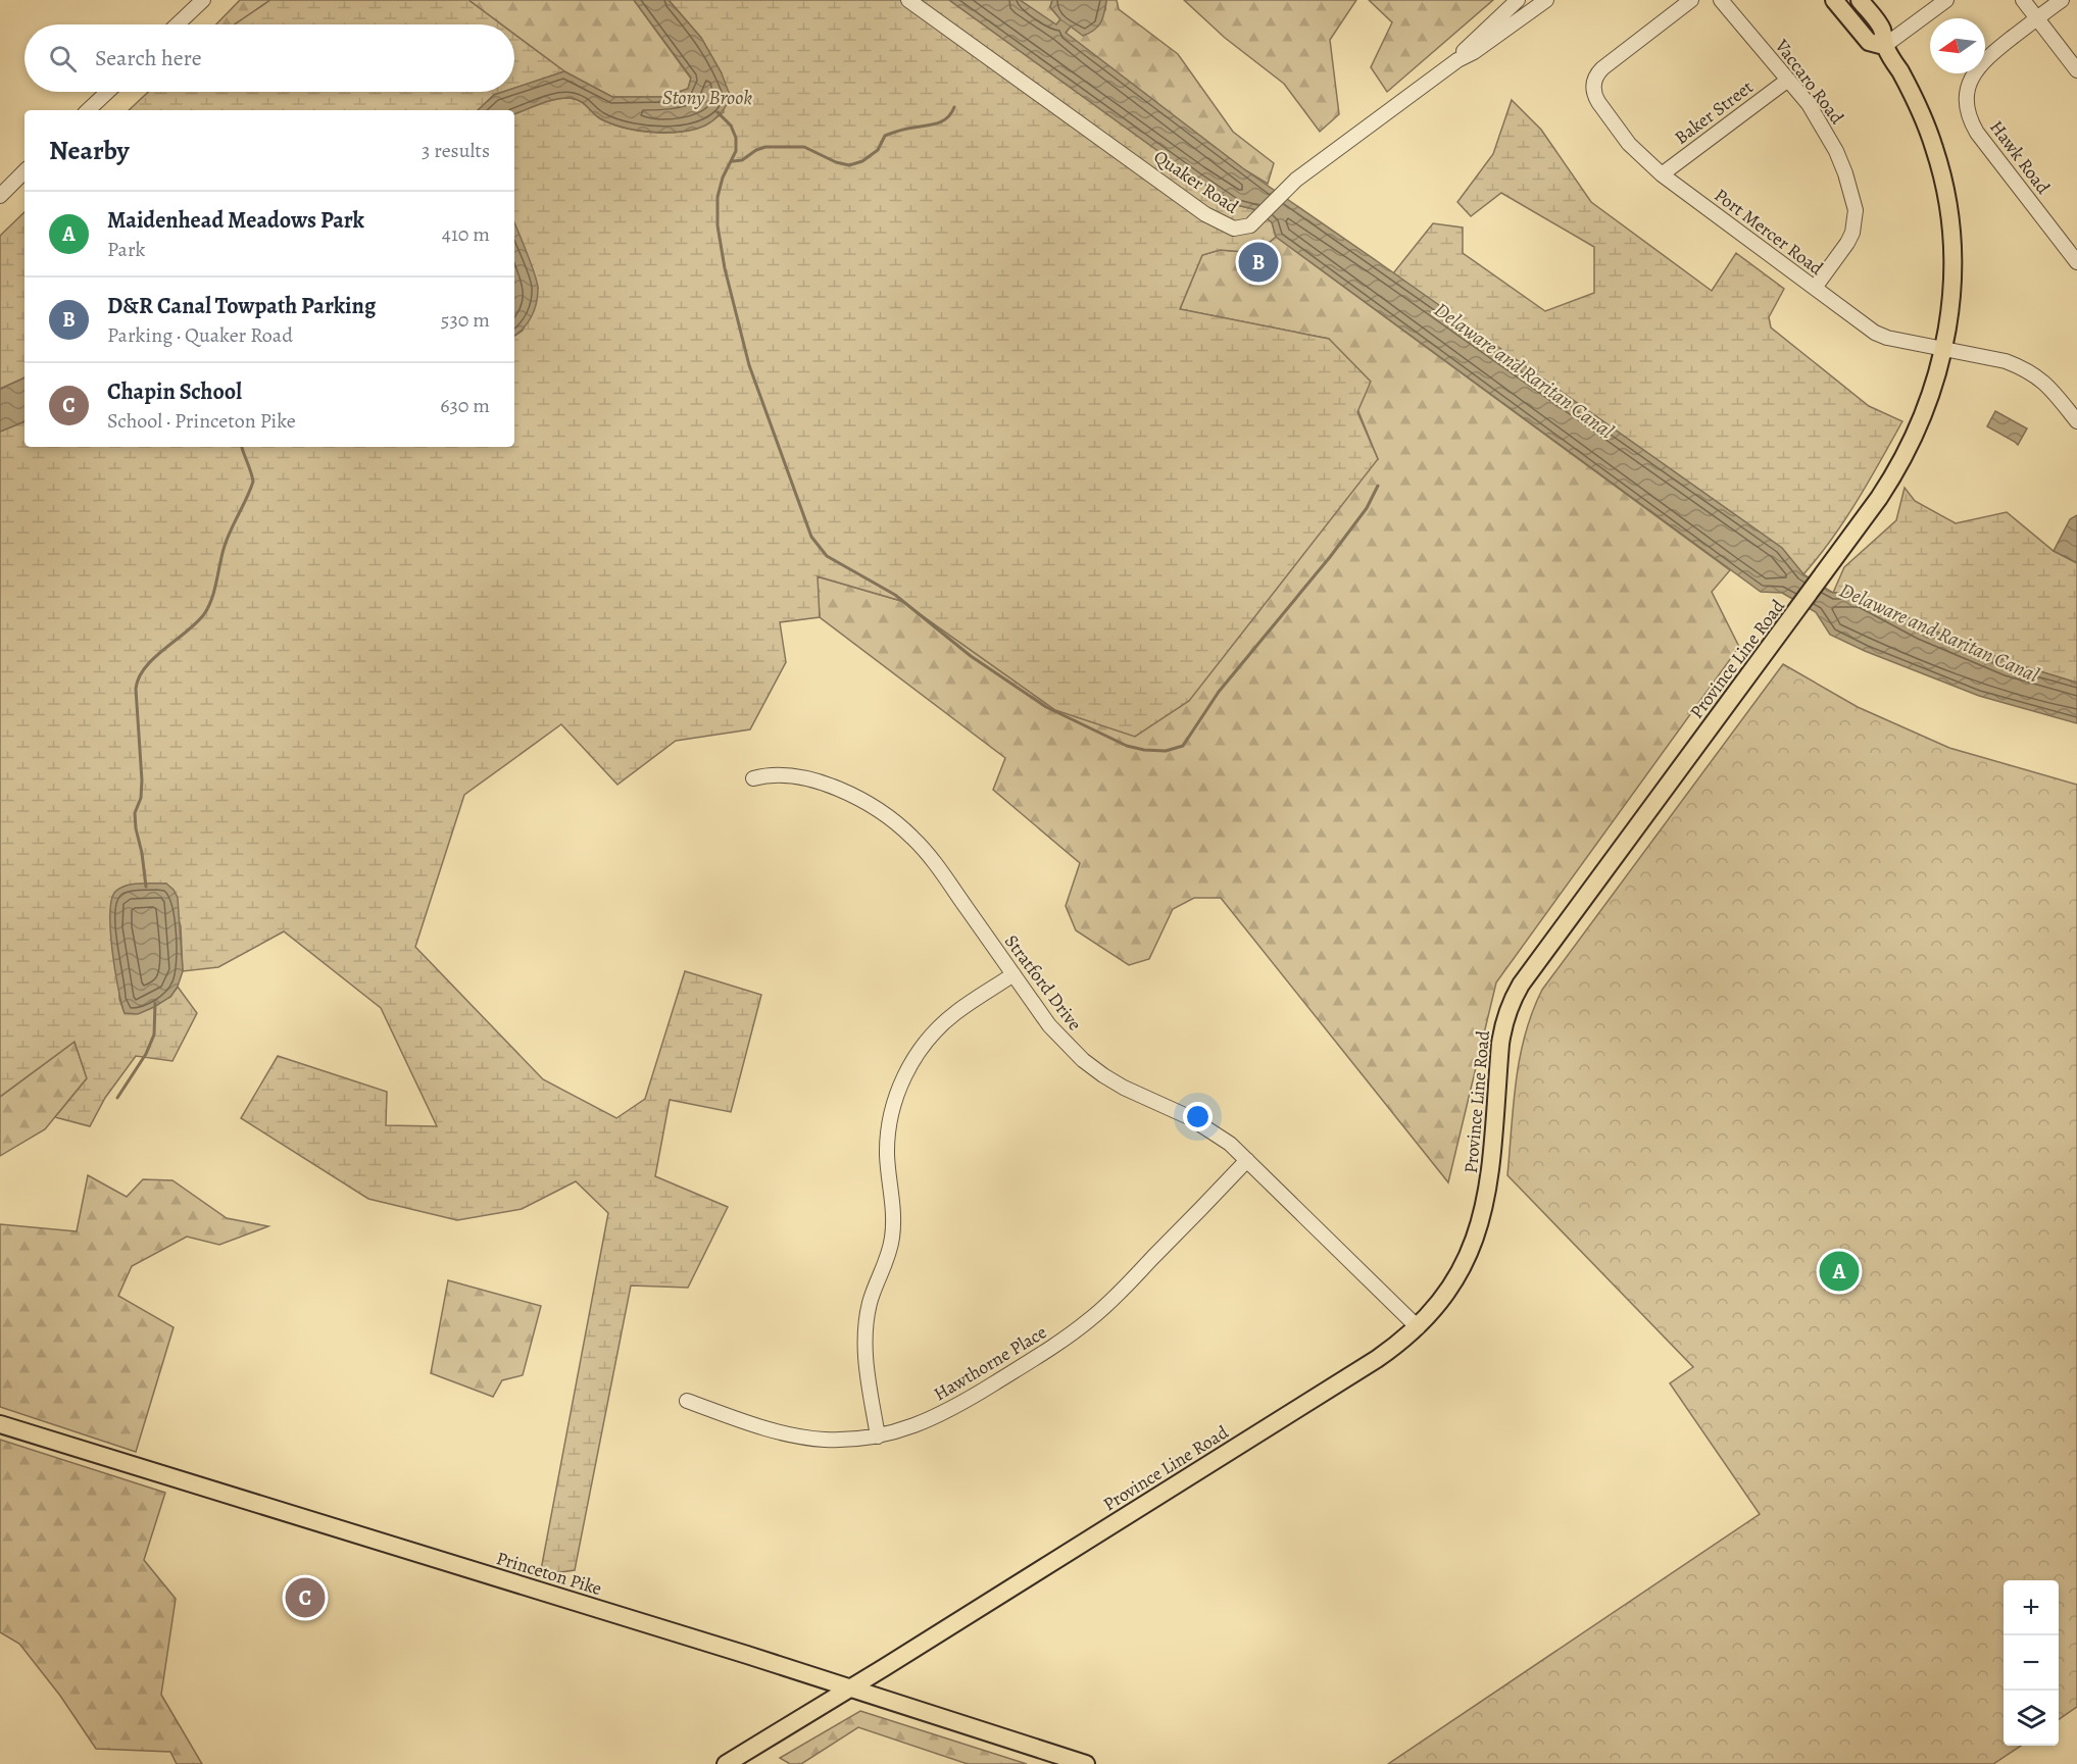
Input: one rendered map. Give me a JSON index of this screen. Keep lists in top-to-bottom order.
{
  "streets": {
    "main road": ["Province Line Road", "Princeton Pike"],
    "street": [
      "Vaccaro Road",
      "Baker Street",
      "Hawk Road",
      "Quaker Road",
      "Port Mercer Road",
      "Stratford Drive",
      "Hawthorne Place"
    ]
  },
  "crossings": [
    ["Vaccaro Road", "Baker Street"],
    ["Vaccaro Road", "Port Mercer Road"],
    ["Baker Street", "Port Mercer Road"],
    ["Port Mercer Road", "Province Line Road"],
    ["Province Line Road", "Stratford Drive"],
    ["Province Line Road", "Princeton Pike"],
    ["Stratford Drive", "Hawthorne Place"]
  ],
  "water": ["Stony Brook", "Delaware and Raritan Canal"],
  "north": "left",
  "page": {
    "search": "Search here",
    "heading": ["Nearby", "3 results"],
    "list": [
      {
        "mark": "A",
        "name": "Maidenhead Meadows Park",
        "note": "Park",
        "value": "410 m"
      },
      {
        "mark": "B",
        "name": "D&R Canal Towpath Parking",
        "note": "Parking · Quaker Road",
        "value": "530 m"
      },
      {
        "mark": "C",
        "name": "Chapin School",
        "note": "School · Princeton Pike",
        "value": "630 m"
      }
    ],
    "pins": ["B", "A", "C"],
    "map_buttons": ["+", "−"]
  }
}
